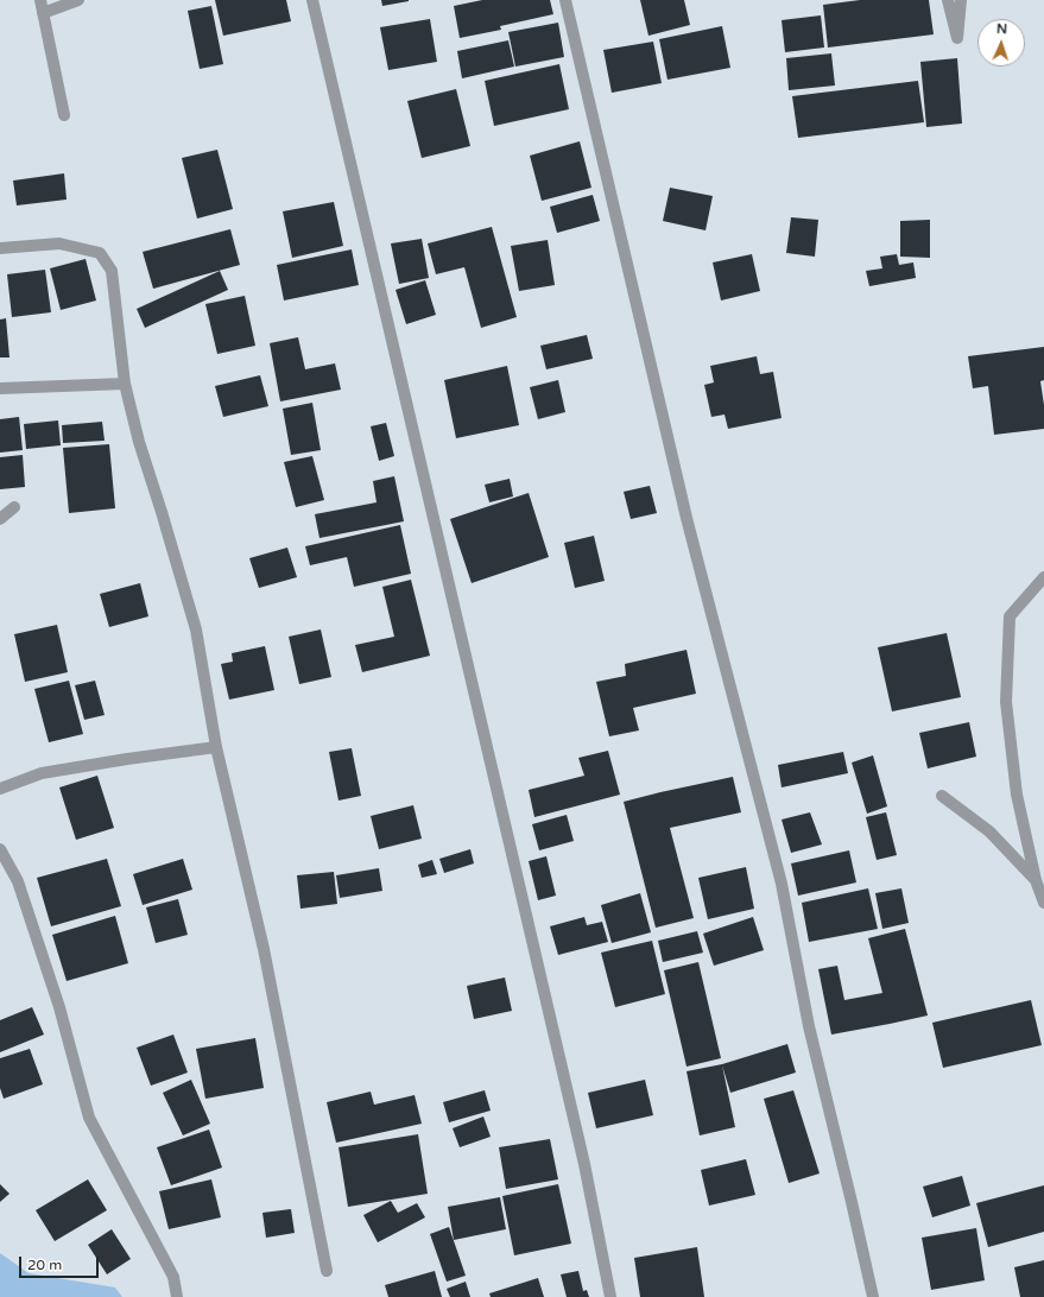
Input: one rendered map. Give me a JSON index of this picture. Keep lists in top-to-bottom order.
{
  "scale_bar": "20 m",
  "north": "top"
}
